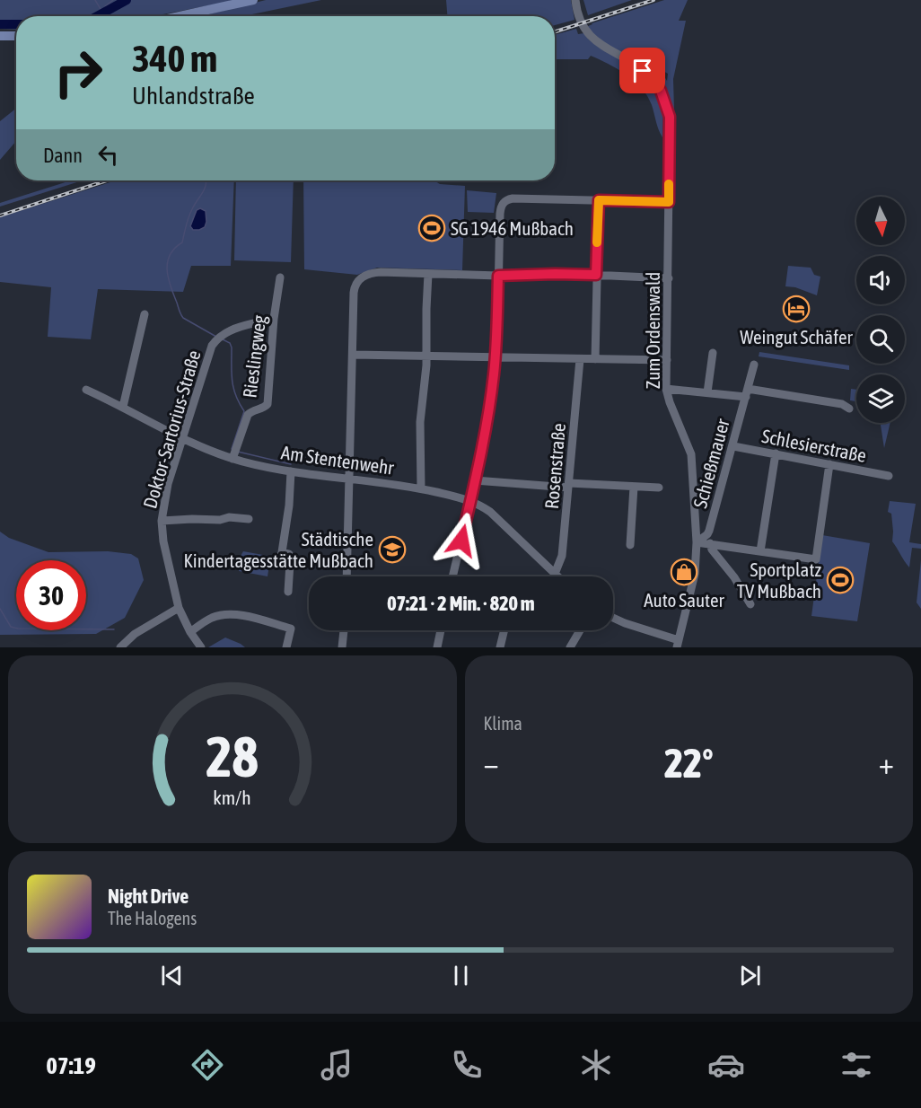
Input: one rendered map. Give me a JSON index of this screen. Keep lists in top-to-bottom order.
{
  "streets": {
    "street": [
      "Zum Ordenswald",
      "Rieslingweg",
      "Doktor-Sartorius-Straße",
      "Schlesierstraße",
      "Am Stentenwehr",
      "Schießmauer",
      "Rosenstraße"
    ]
  },
  "crossings": [
    ["Zum Ordenswald", "Schießmauer"],
    ["Rieslingweg", "Doktor-Sartorius-Straße"],
    ["Rieslingweg", "Am Stentenwehr"],
    ["Doktor-Sartorius-Straße", "Am Stentenwehr"],
    ["Schlesierstraße", "Schießmauer"],
    ["Am Stentenwehr", "Rosenstraße"]
  ],
  "places": {
    "sports": ["SG 1946 Mußbach", "Sportplatz TV Mußbach"],
    "hotel": ["Weingut Schäfer"],
    "school or university": ["Städtische Kindertagesstätte Mußbach"],
    "shop": ["Auto Sauter"]
  },
  "north": "bottom",
  "page": {
    "turn": ["340 m", "Uhlandstraße"],
    "then": "Dann",
    "limit": "30",
    "trip": "07:21 · 2 Min. · 820 m",
    "tile": "Klima",
    "heat": ["−", "22°", "+"],
    "song": ["Night Drive", "The Halogens"],
    "tabs": "07:19",
    "gauge": ["28", "km/h"]
  }
}
